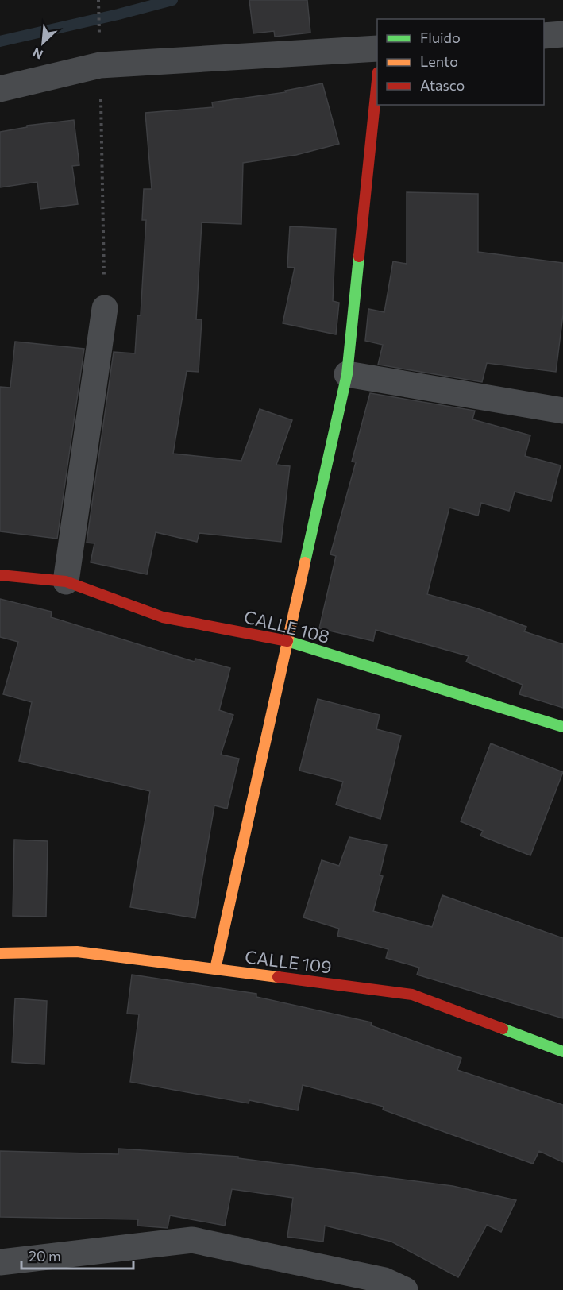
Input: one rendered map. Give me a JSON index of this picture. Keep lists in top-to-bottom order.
{
  "streets": {
    "street": ["CALLE 108", "CALLE 109"]
  },
  "legend": ["Fluido", "Lento", "Atasco"],
  "scale_bar": "20 m",
  "north": "bottom left"
}
